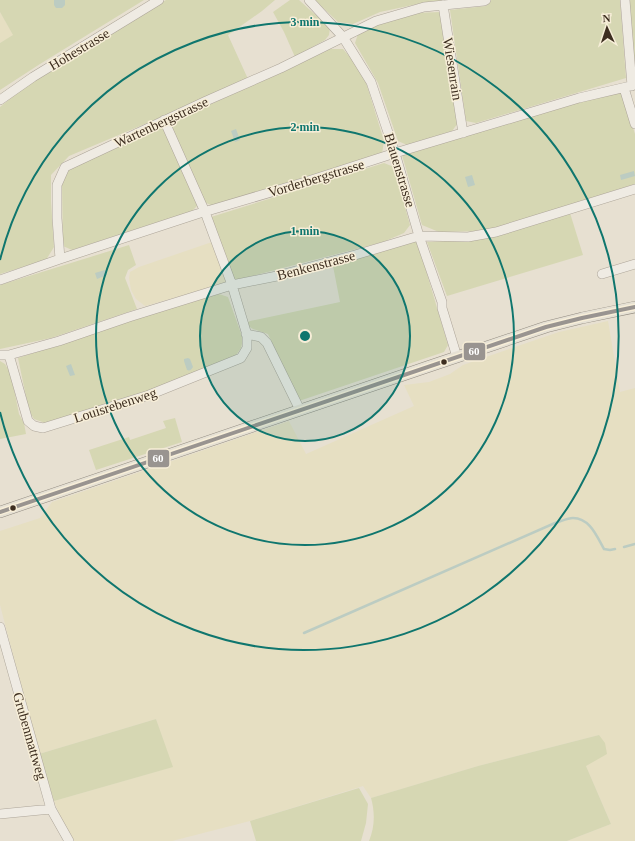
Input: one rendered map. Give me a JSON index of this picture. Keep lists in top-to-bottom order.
{
  "streets": {
    "street": [
      "Hohestrasse",
      "Wiesenrain",
      "Wartenbergstrasse",
      "Blauenstrasse",
      "Vorderbergstrasse",
      "Benkenstrasse",
      "Louisrebenweg",
      "Grubenmattweg"
    ]
  },
  "crossings": [
    ["Wiesenrain", "Wartenbergstrasse"],
    ["Wiesenrain", "Vorderbergstrasse"],
    ["Wartenbergstrasse", "Blauenstrasse"],
    ["Wartenbergstrasse", "Vorderbergstrasse"],
    ["Wartenbergstrasse", "Louisrebenweg"],
    ["Blauenstrasse", "Vorderbergstrasse"],
    ["Blauenstrasse", "Benkenstrasse"],
    ["Vorderbergstrasse", "Louisrebenweg"],
    ["Benkenstrasse", "Louisrebenweg"]
  ],
  "lines": ["transit line 60"],
  "north": "top",
  "rings": ["3 min", "2 min", "1 min"]
}
